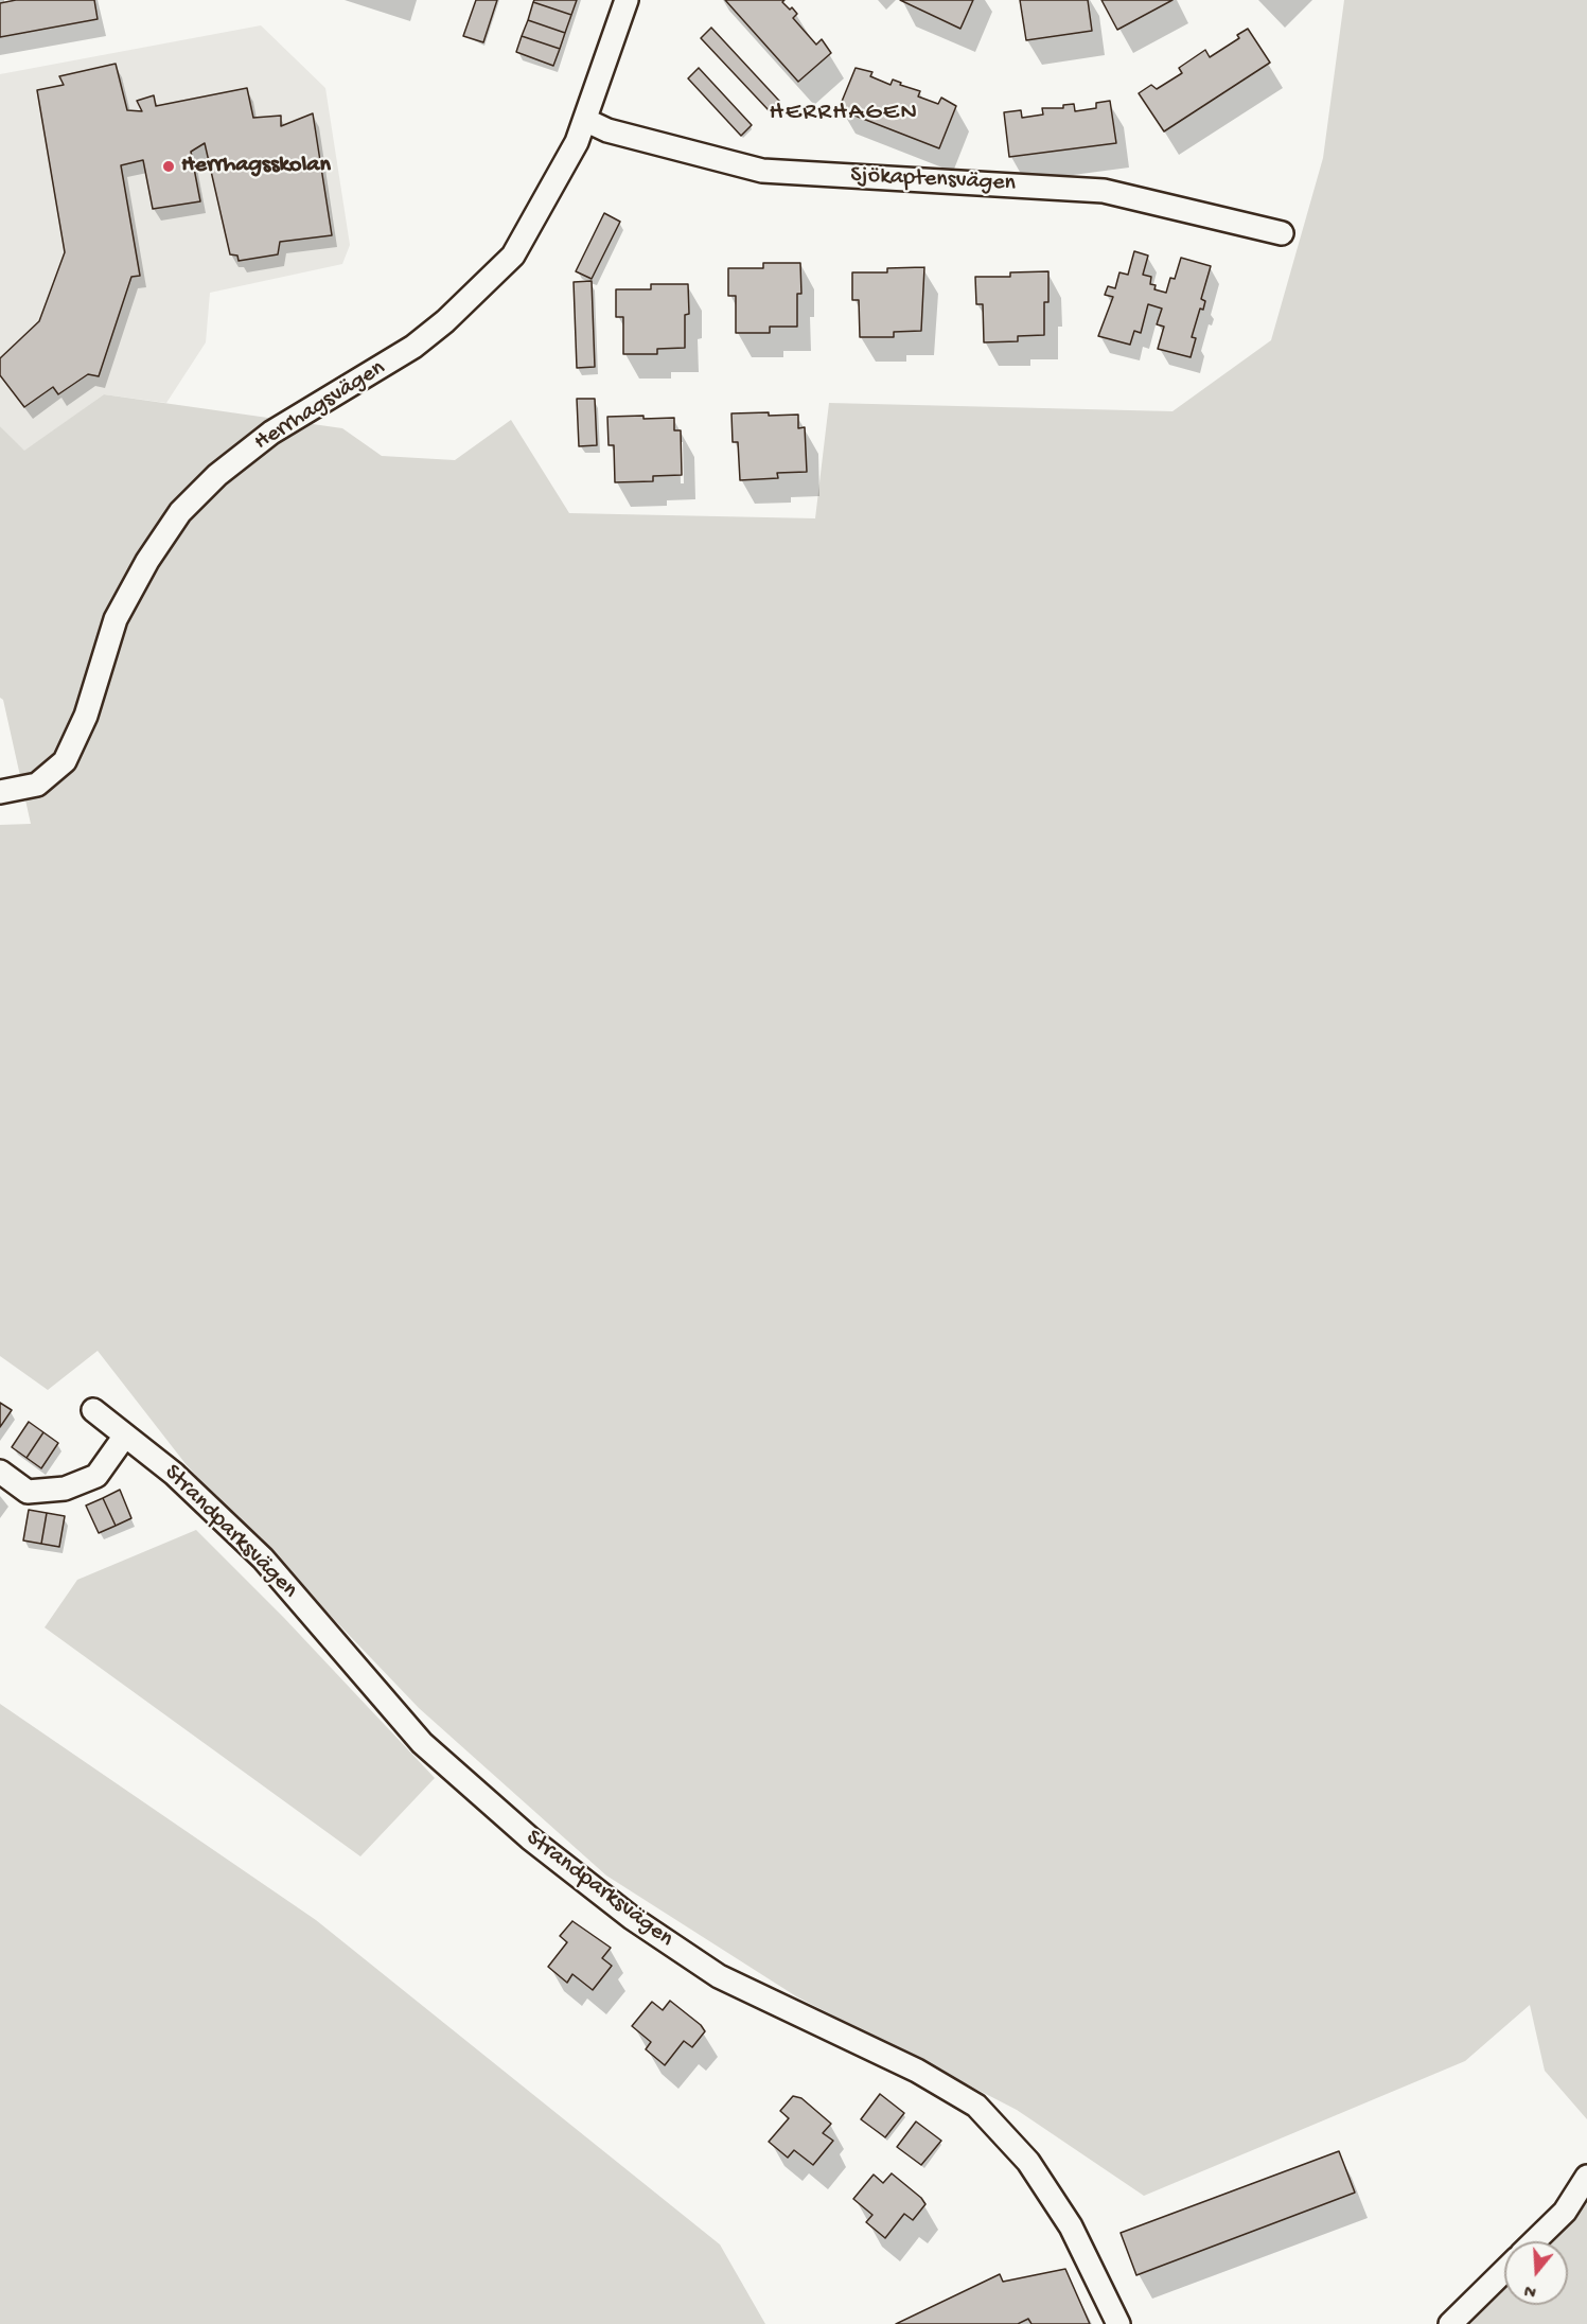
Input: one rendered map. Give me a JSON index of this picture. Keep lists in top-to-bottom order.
{
  "streets": {
    "street": ["Sjökaptensvägen", "Herrhagsvägen", "Strandparksvägen"]
  },
  "crossings": [
    ["Sjökaptensvägen", "Herrhagsvägen"]
  ],
  "districts": ["HERRHAGEN"],
  "places": ["Herrhagsskolan"],
  "north": "bottom"
}
